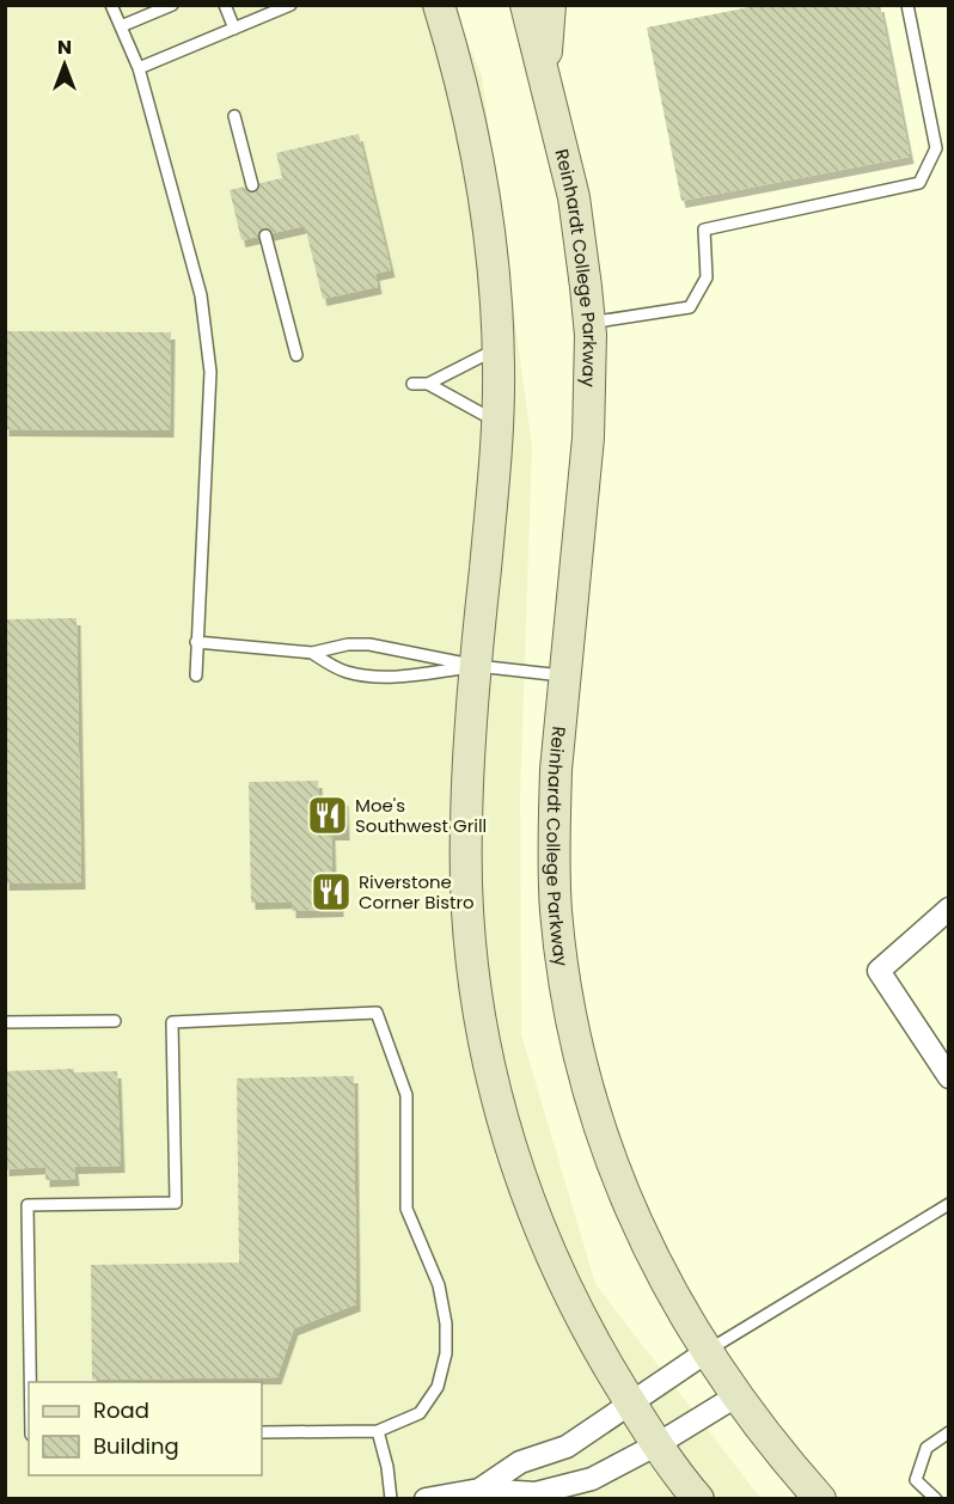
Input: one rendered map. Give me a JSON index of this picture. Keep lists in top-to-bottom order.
{
  "streets": {
    "street": ["Reinhardt College Parkway"]
  },
  "places": {
    "restaurant": ["Moe's Southwest Grill", "Riverstone Corner Bistro"]
  },
  "legend": ["Road", "Building"],
  "north": "top"
}
